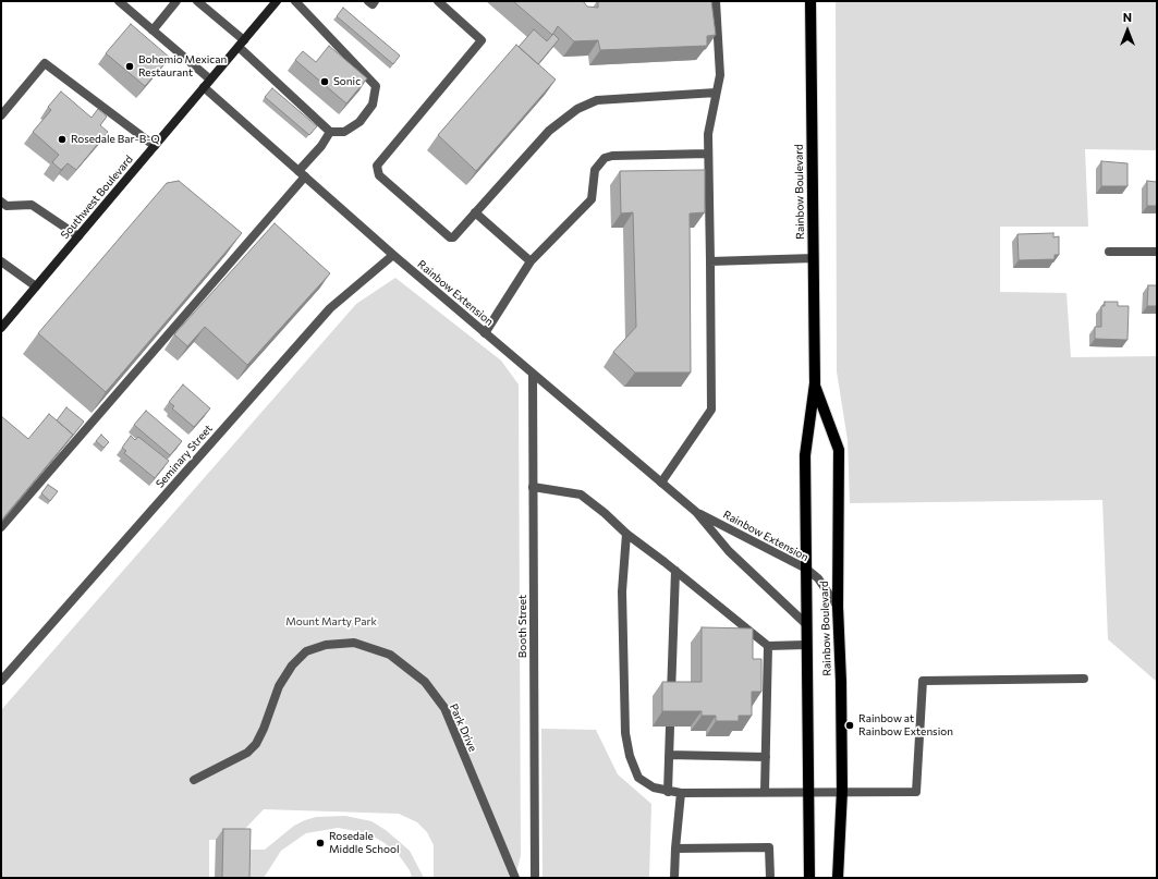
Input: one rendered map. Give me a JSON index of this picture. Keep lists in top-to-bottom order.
{
  "streets": {
    "main road": ["Rainbow Boulevard", "Southwest Boulevard"],
    "street": [
      "Rainbow Extension",
      "Seminary Street",
      "Booth Street",
      "Park Drive"
    ]
  },
  "crossings": [
    ["Rainbow Boulevard", "Rainbow Extension"],
    ["Southwest Boulevard", "Rainbow Extension"],
    ["Rainbow Extension", "Seminary Street"],
    ["Rainbow Extension", "Booth Street"]
  ],
  "parks": ["Mount Marty Park"],
  "places": [
    "Bohemio Mexican Restaurant",
    "Sonic",
    "Rosedale Bar-B-Q",
    "Rainbow at Rainbow Extension",
    "Rosedale Middle School"
  ],
  "north": "top"
}
